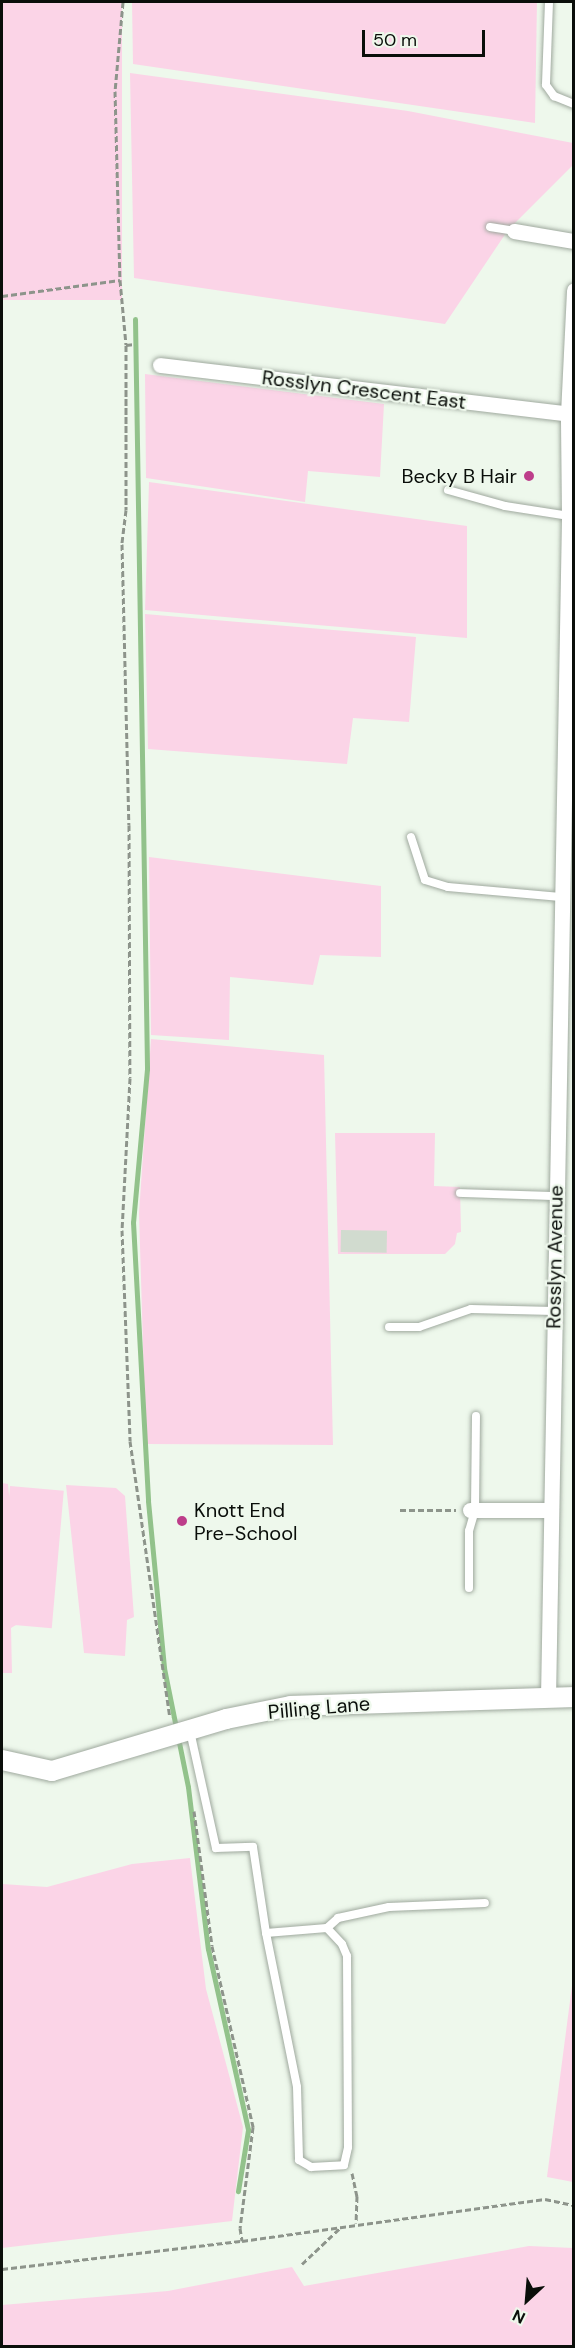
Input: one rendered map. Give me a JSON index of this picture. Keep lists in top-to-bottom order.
{
  "streets": {
    "street": ["Rosslyn Crescent East", "Rosslyn Avenue", "Pilling Lane"]
  },
  "crossings": [
    ["Rosslyn Crescent East", "Rosslyn Avenue"],
    ["Rosslyn Avenue", "Pilling Lane"]
  ],
  "places": ["Becky B Hair", "Knott End Pre-School"],
  "scale_bar": "50 m",
  "north": "bottom left"
}
